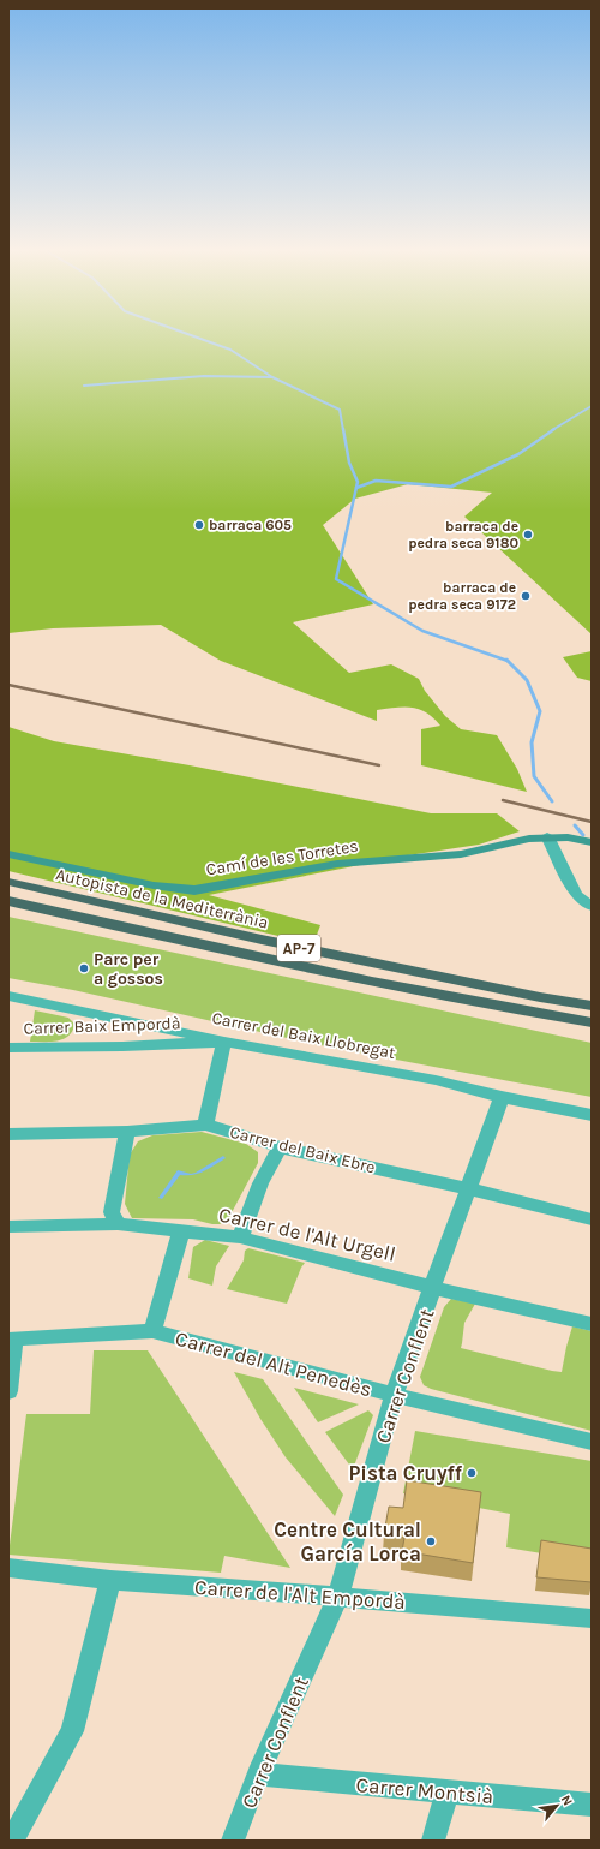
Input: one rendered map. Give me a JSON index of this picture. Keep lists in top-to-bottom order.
{
  "streets": {
    "highway": ["Autopista de la Mediterrània", "AP-7"],
    "street": [
      "Camí de les Torretes",
      "Carrer Baix Empordà",
      "Carrer del Baix Llobregat",
      "Carrer del Baix Ebre",
      "Carrer de l'Alt Urgell",
      "Carrer del Alt Penedès",
      "Carrer Conflent",
      "Carrer de l'Alt Empordà",
      "Carrer Montsià"
    ]
  },
  "crossings": [
    ["Carrer Baix Empordà", "Carrer del Baix Llobregat"],
    ["Carrer del Baix Llobregat", "Carrer Conflent"],
    ["Carrer del Baix Ebre", "Carrer Conflent"],
    ["Carrer de l'Alt Urgell", "Carrer Conflent"],
    ["Carrer del Alt Penedès", "Carrer Conflent"],
    ["Carrer Conflent", "Carrer de l'Alt Empordà"],
    ["Carrer Conflent", "Carrer Montsià"]
  ],
  "places": [
    "barraca 605",
    "barraca de pedra seca 9180",
    "barraca de pedra seca 9172",
    "Parc per a gossos",
    "Pista Cruyff",
    "Centre Cultural García Lorca"
  ],
  "north": "top right"
}
